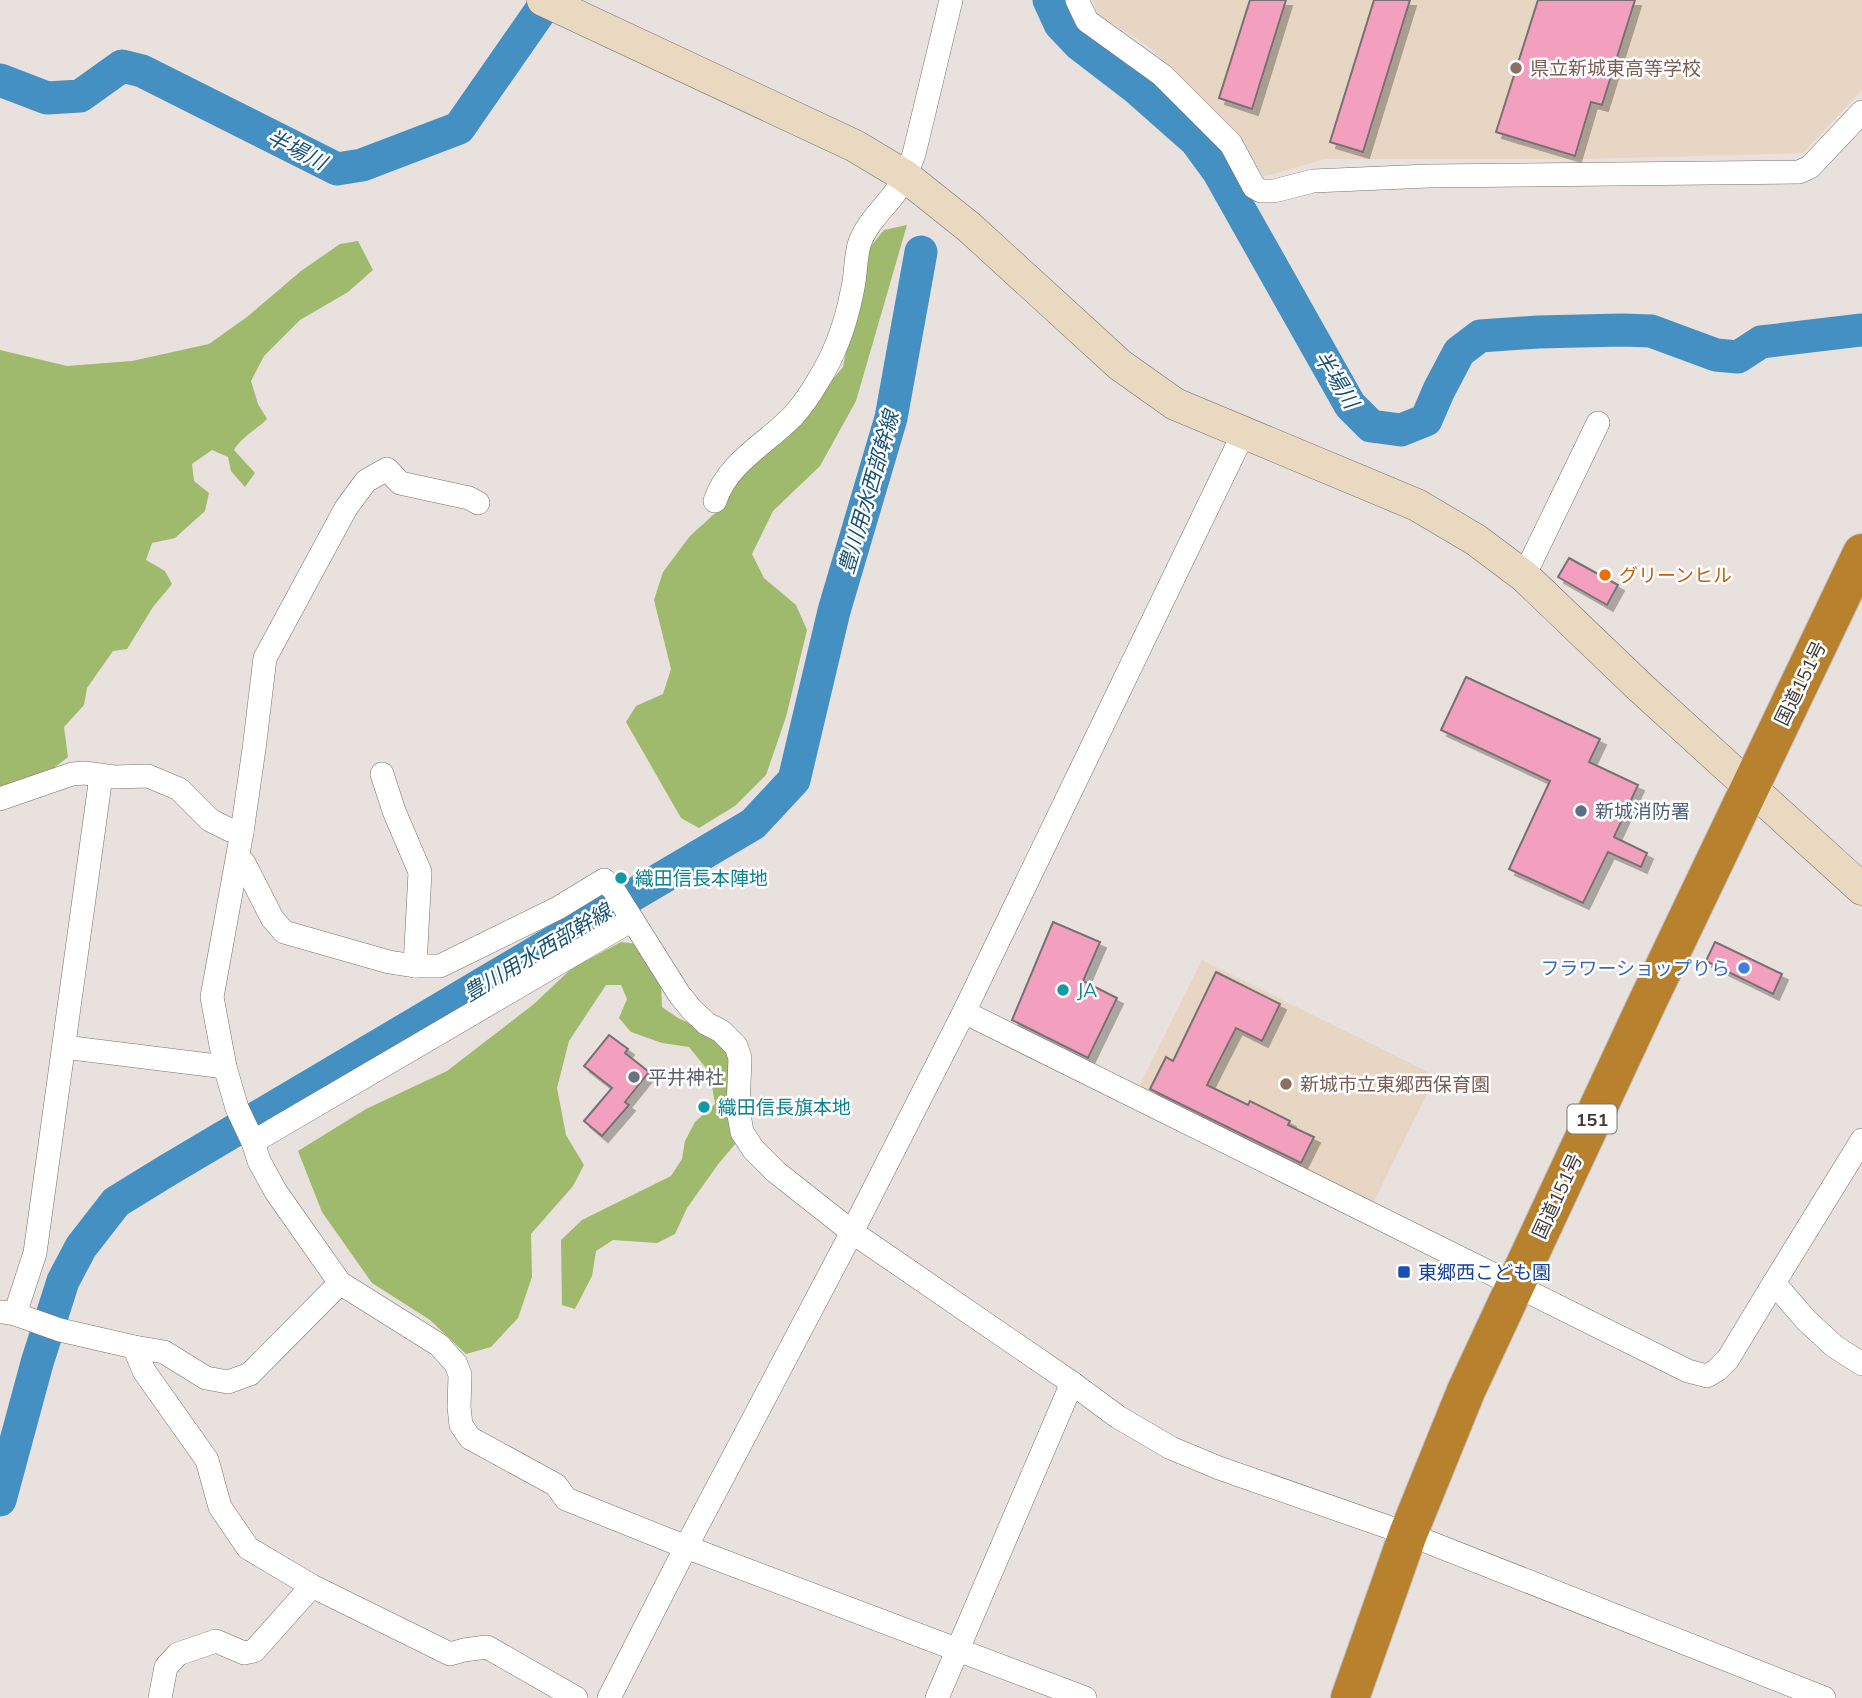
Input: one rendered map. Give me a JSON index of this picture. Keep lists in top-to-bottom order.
{
  "streets": {
    "highway": ["国道151号", "151"]
  },
  "water": ["半場川", "豊川用水西部幹線"],
  "places": {
    "other": [
      "県立新城東高等学校",
      "グリーンヒル",
      "新城消防署",
      "織田信長本陣地",
      "フラワーショップりら",
      "JA",
      "平井神社",
      "新城市立東郷西保育園",
      "織田信長旗本地"
    ],
    "transit": ["東郷西こども園"]
  }
}
